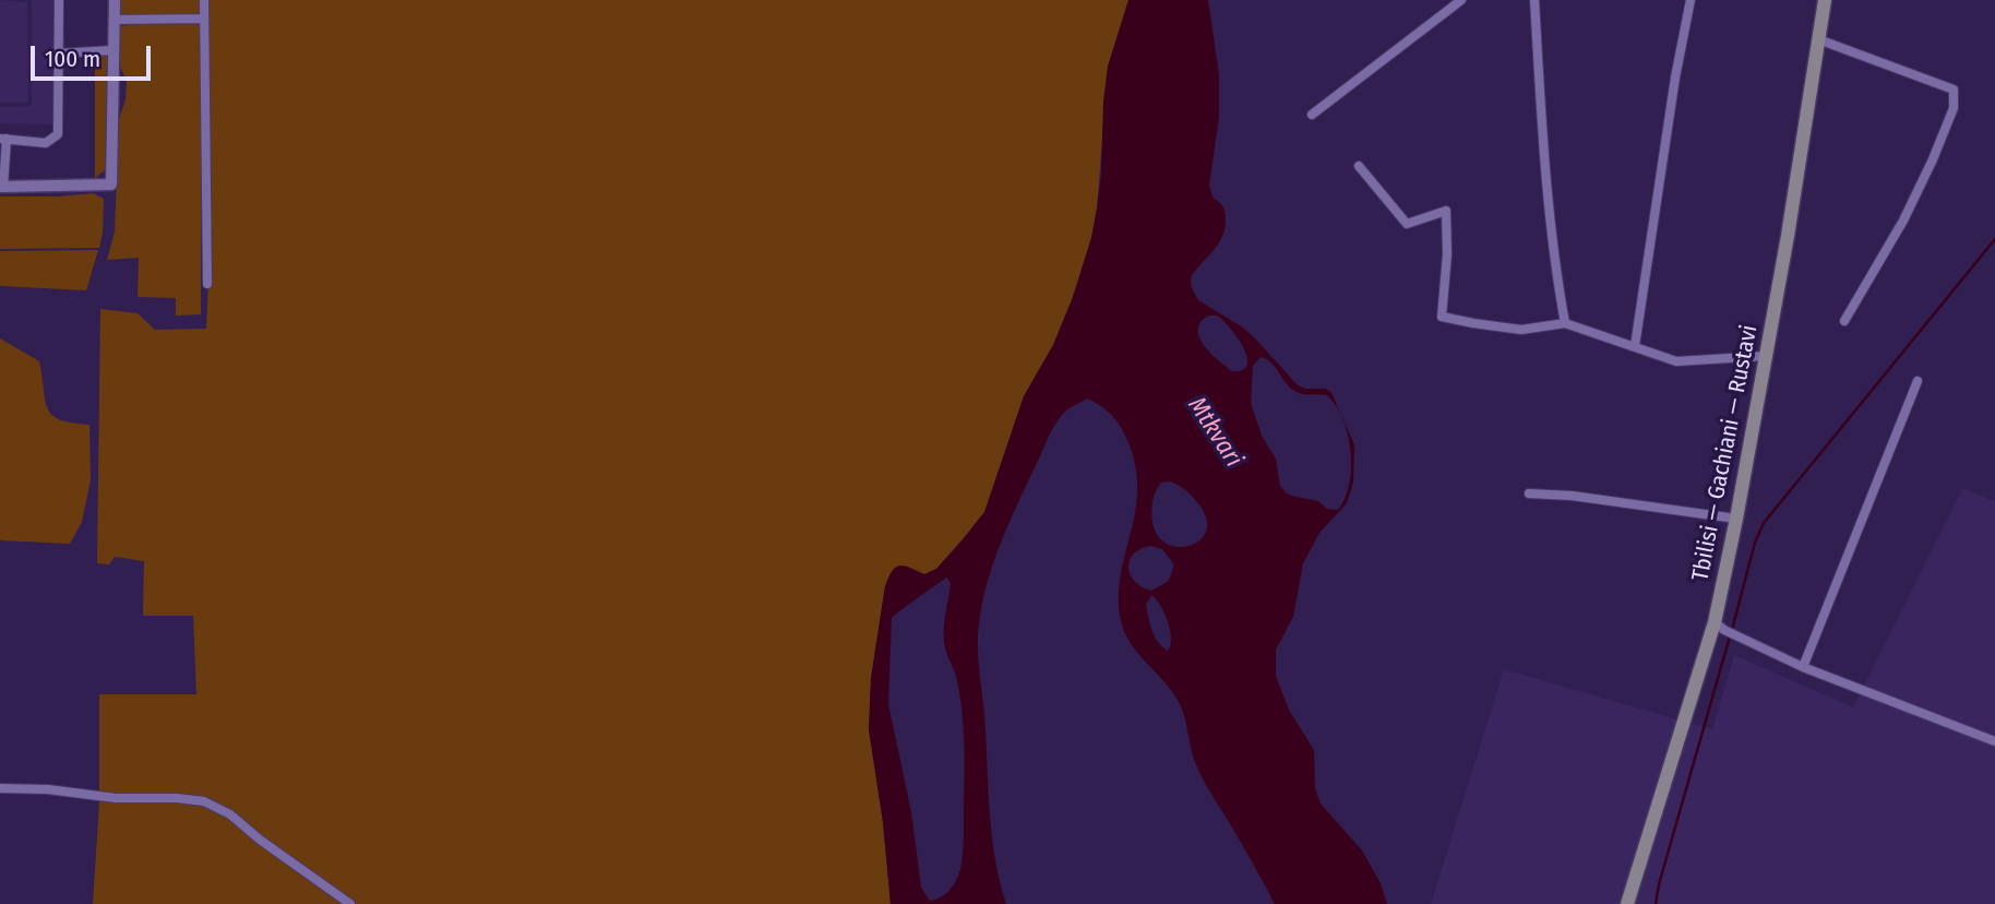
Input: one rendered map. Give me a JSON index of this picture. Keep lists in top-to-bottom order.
{
  "streets": {
    "main road": ["Tbilisi — Gachiani — Rustavi"]
  },
  "water": ["Mtkvari"],
  "scale_bar": "100 m"
}
